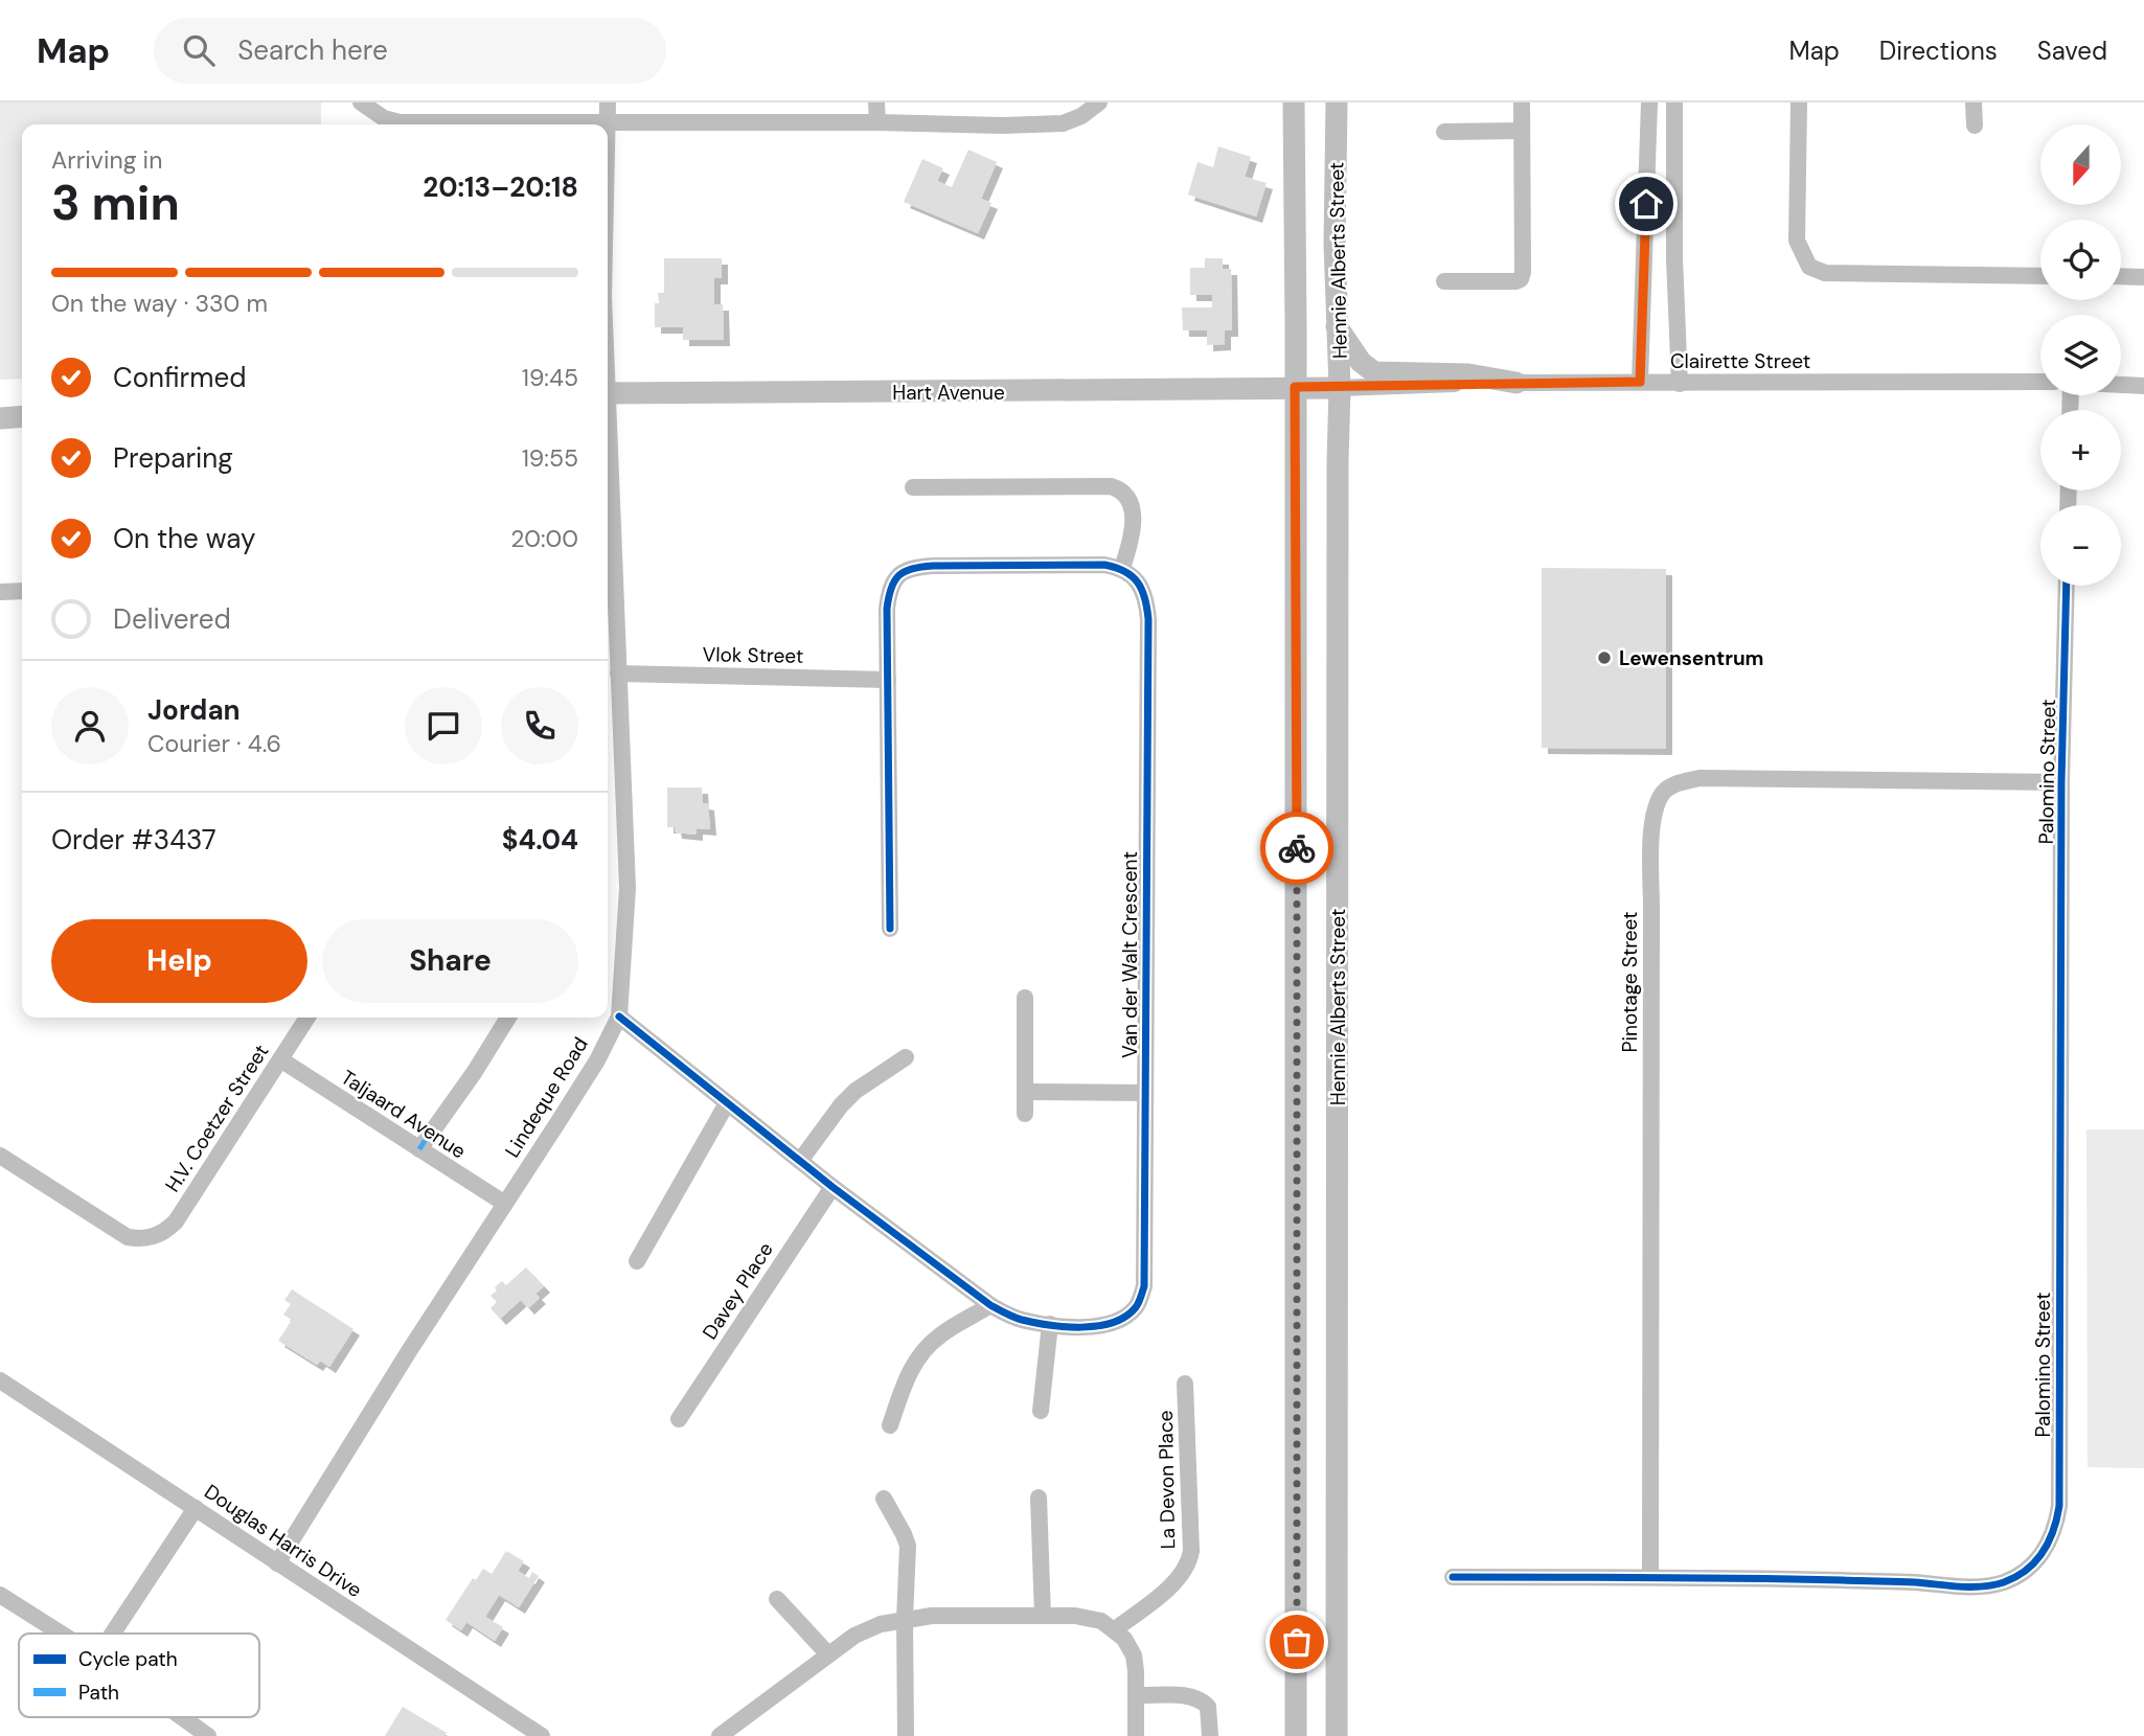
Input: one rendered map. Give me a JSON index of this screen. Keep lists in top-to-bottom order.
{
  "streets": {
    "street": [
      "Hennie Alberts Street",
      "Clairette Street",
      "Hart Avenue",
      "Vlok Street",
      "Palomino Street",
      "Van der Walt Crescent",
      "Pinotage Street",
      "Lindeque Road",
      "Taljaard Avenue",
      "H.V. Coetzer Street",
      "Davey Place",
      "La Devon Place",
      "Douglas Harris Drive"
    ]
  },
  "crossings": [
    ["Hennie Alberts Street", "Clairette Street"],
    ["Hennie Alberts Street", "Hart Avenue"],
    ["Clairette Street", "Hart Avenue"],
    ["Vlok Street", "Lindeque Road"],
    ["Palomino Street", "Pinotage Street"],
    ["Van der Walt Crescent", "Lindeque Road"],
    ["Van der Walt Crescent", "Davey Place"],
    ["Lindeque Road", "Taljaard Avenue"],
    ["Lindeque Road", "Douglas Harris Drive"],
    ["Taljaard Avenue", "H.V. Coetzer Street"]
  ],
  "places": ["Lewensentrum"],
  "legend": ["Cycle path", "Path"],
  "north": "bottom",
  "page": {
    "header": "Map",
    "search": "Search here",
    "nav": ["Map", "Directions", "Saved"],
    "map_buttons": ["+", "−"],
    "heading": ["3 min", "Arriving in", "20:13–20:18"],
    "panel": [
      "Jordan",
      "Courier · 4.6",
      "Order #3437",
      "$4.04"
    ],
    "bar": "On the way · 330 m",
    "list": [
      ["Confirmed", "19:45"],
      ["Preparing", "19:55"],
      ["On the way", "20:00"],
      "Delivered"
    ],
    "buttons": ["Help", "Share"]
  }
}
